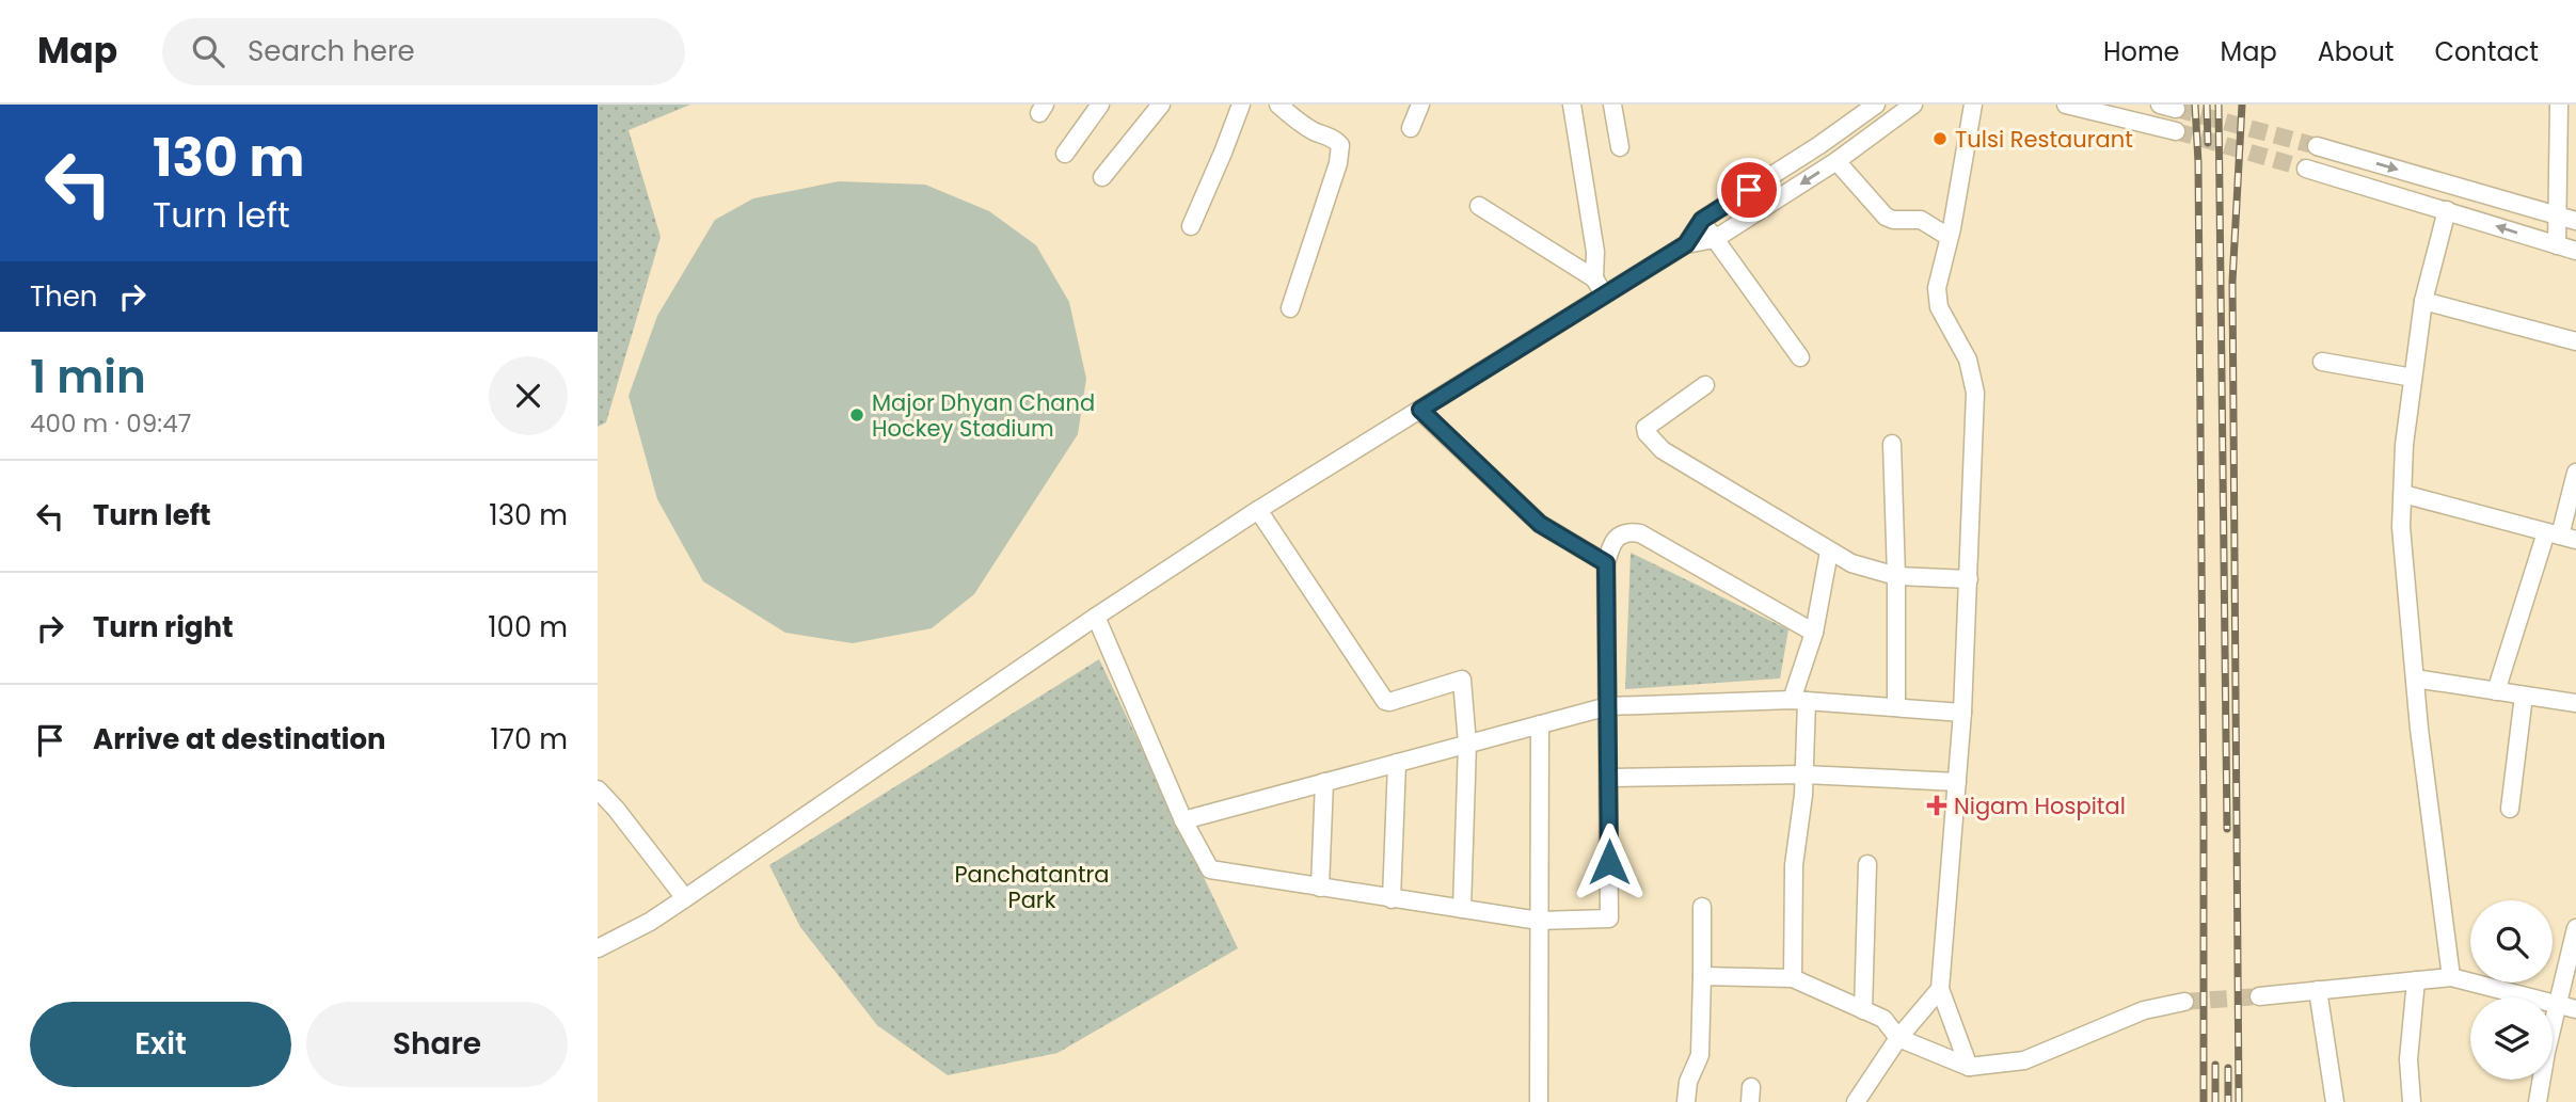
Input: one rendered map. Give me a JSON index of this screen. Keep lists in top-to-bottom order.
{
  "parks": ["Panchatantra Park"],
  "places": {
    "other": ["Tulsi Restaurant", "Major Dhyan Chand Hockey Stadium"],
    "health": ["Nigam Hospital"]
  },
  "page": {
    "header": "Map",
    "search": "Search here",
    "nav": [
      "Home",
      "Map",
      "About",
      "Contact"
    ],
    "turn": ["130 m", "Turn left"],
    "then": "Then",
    "heading": ["1 min", "400 m · 09:47"],
    "list": [
      {
        "name": "Turn left",
        "value": "130 m"
      },
      {
        "name": "Turn right",
        "value": "100 m"
      },
      {
        "name": "Arrive at destination",
        "value": "170 m"
      }
    ],
    "buttons": ["Exit", "Share"]
  }
}
